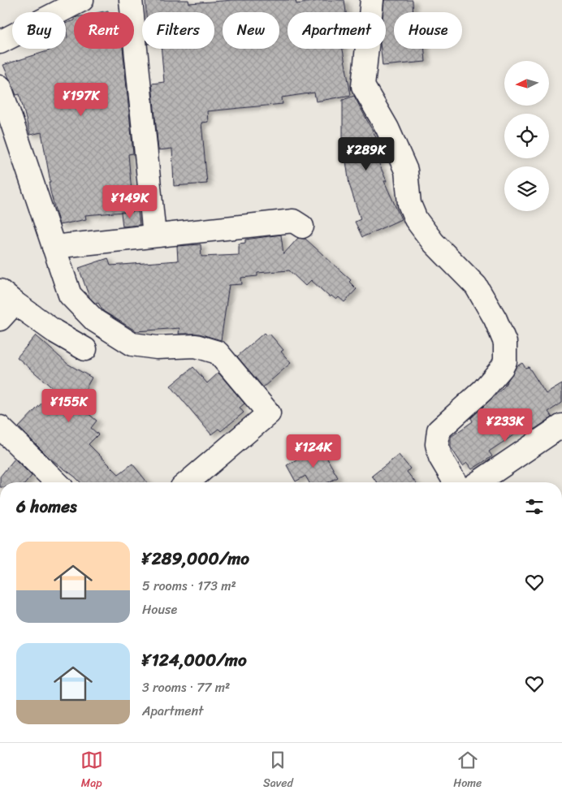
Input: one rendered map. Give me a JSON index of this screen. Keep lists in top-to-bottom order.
{
  "north": "left",
  "page": {
    "chip": [
      "Buy",
      "Rent",
      "Filters",
      "New",
      "Apartment",
      "House"
    ],
    "price": [
      "¥197K",
      "¥289K",
      "¥149K",
      "¥155K",
      "¥233K",
      "¥124K"
    ],
    "heading": "6 homes",
    "list": [
      {
        "name": "¥289,000/mo",
        "note": "5 rooms · 173 m² · House"
      },
      {
        "name": "¥124,000/mo",
        "note": "3 rooms · 77 m² · Apartment"
      }
    ],
    "tabs": ["Map", "Saved", "Home"]
  }
}
